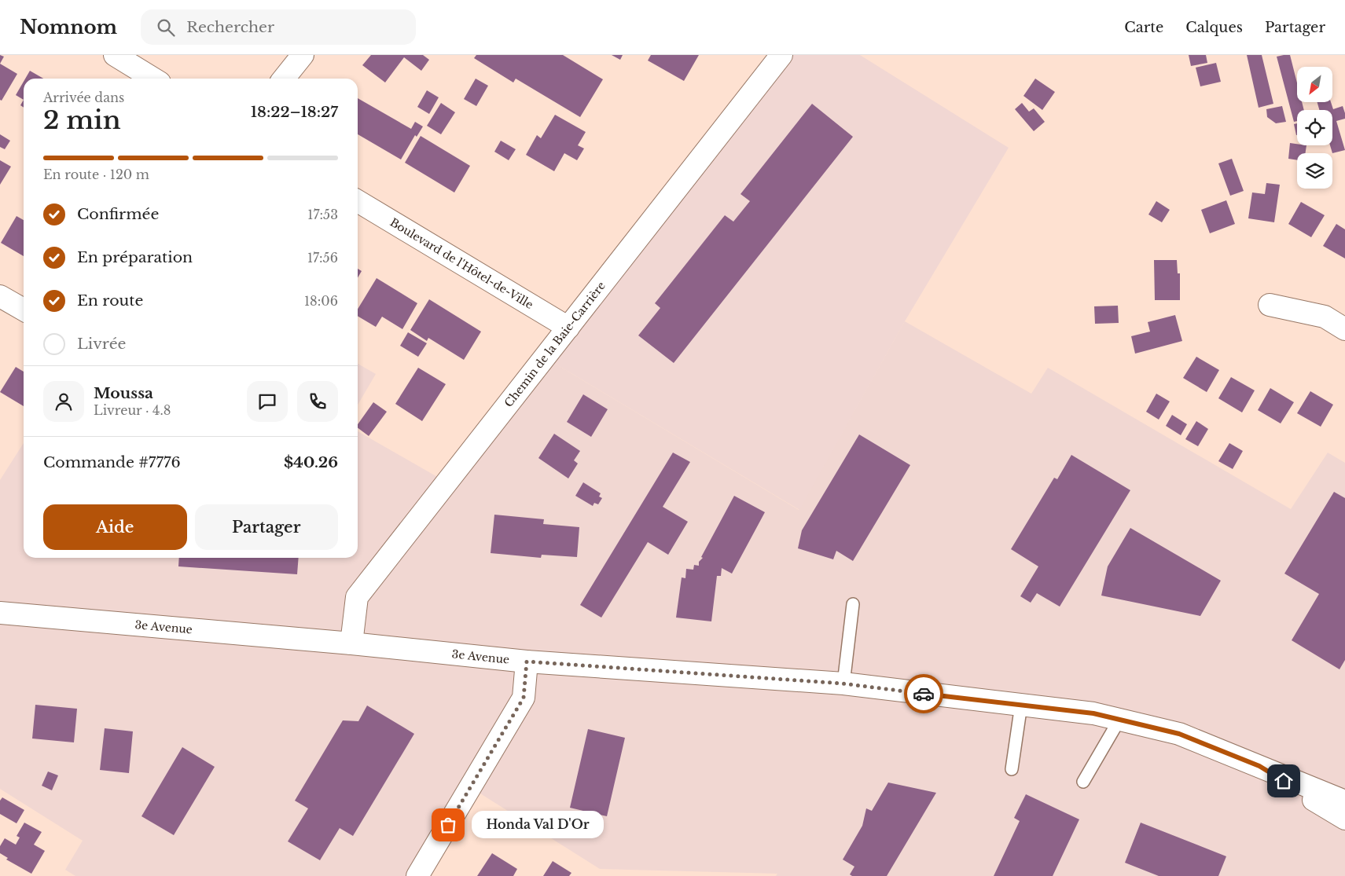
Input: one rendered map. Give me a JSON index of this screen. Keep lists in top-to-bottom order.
{
  "streets": {
    "main road": ["Boulevard de l'Hôtel-de-Ville", "Chemin de la Baie-Carrière", "3e Avenue"]
  },
  "crossings": [
    ["Boulevard de l'Hôtel-de-Ville", "Chemin de la Baie-Carrière"],
    ["Chemin de la Baie-Carrière", "3e Avenue"]
  ],
  "places": ["Honda Val D'Or"],
  "north": "bottom left",
  "page": {
    "header": "Nomnom",
    "search": "Rechercher",
    "nav": ["Carte", "Calques", "Partager"],
    "heading": ["2 min", "Arrivée dans", "18:22–18:27"],
    "panel": [
      "Moussa",
      "Livreur · 4.8",
      "Commande #7776",
      "$40.26"
    ],
    "bar": "En route · 120 m",
    "list": [
      ["Confirmée", "17:53"],
      ["En préparation", "17:56"],
      ["En route", "18:06"],
      "Livrée"
    ],
    "buttons": ["Aide", "Partager"],
    "bubble": "Honda Val D'Or"
  }
}
